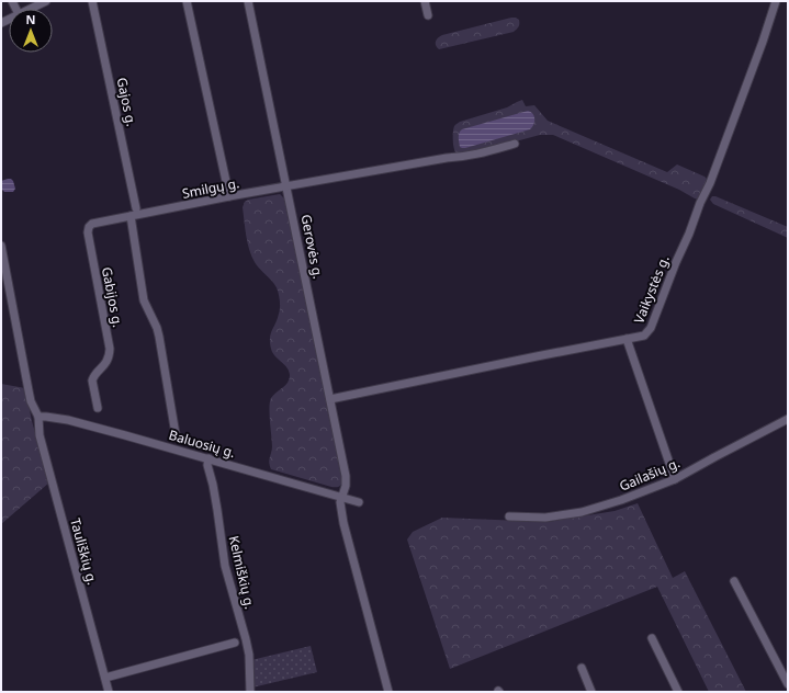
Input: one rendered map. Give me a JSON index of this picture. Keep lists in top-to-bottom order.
{
  "streets": {
    "street": [
      "Gajos g.",
      "Smilgų g.",
      "Gerovės g.",
      "Vaikystės g.",
      "Gabijos g.",
      "Baluosių g.",
      "Gailašių g.",
      "Tauliškių g.",
      "Kelmiškių g."
    ]
  },
  "crossings": [
    ["Smilgų g.", "Gerovės g."],
    ["Smilgų g.", "Gabijos g."],
    ["Gerovės g.", "Vaikystės g."],
    ["Gerovės g.", "Baluosių g."],
    ["Baluosių g.", "Tauliškių g."],
    ["Baluosių g.", "Kelmiškių g."]
  ],
  "north": "top"
}
